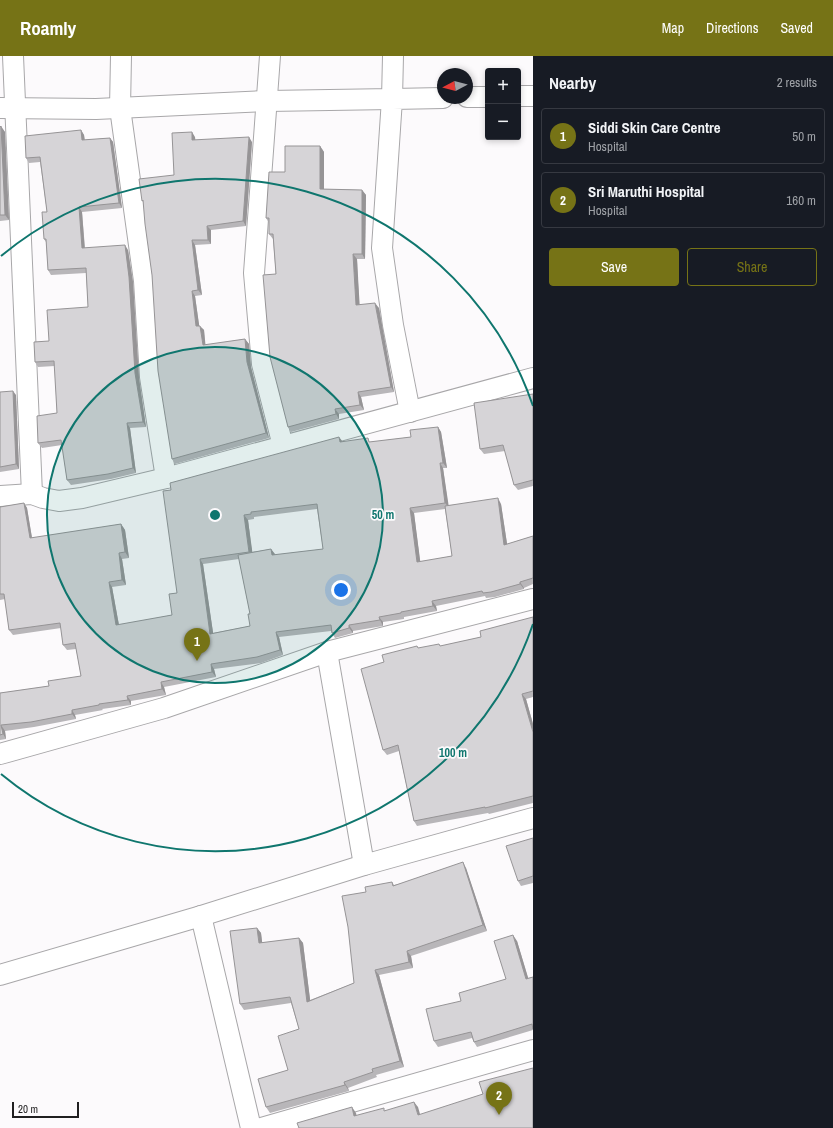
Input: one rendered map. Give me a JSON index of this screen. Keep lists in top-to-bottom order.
{
  "scale_bar": "20 m",
  "north": "left",
  "page": {
    "header": "Roamly",
    "nav": ["Map", "Directions", "Saved"],
    "heading": ["Nearby", "2 results"],
    "map_buttons": ["+", "−"],
    "list": [
      {
        "mark": "1",
        "name": "Siddi Skin Care Centre",
        "note": "Hospital",
        "value": "50 m"
      },
      {
        "mark": "2",
        "name": "Sri Maruthi Hospital",
        "note": "Hospital",
        "value": "160 m"
      }
    ],
    "buttons": ["Save", "Share"],
    "pins": ["1", "2"],
    "scale": "20 m"
  },
  "rings": ["50 m", "100 m"]
}
